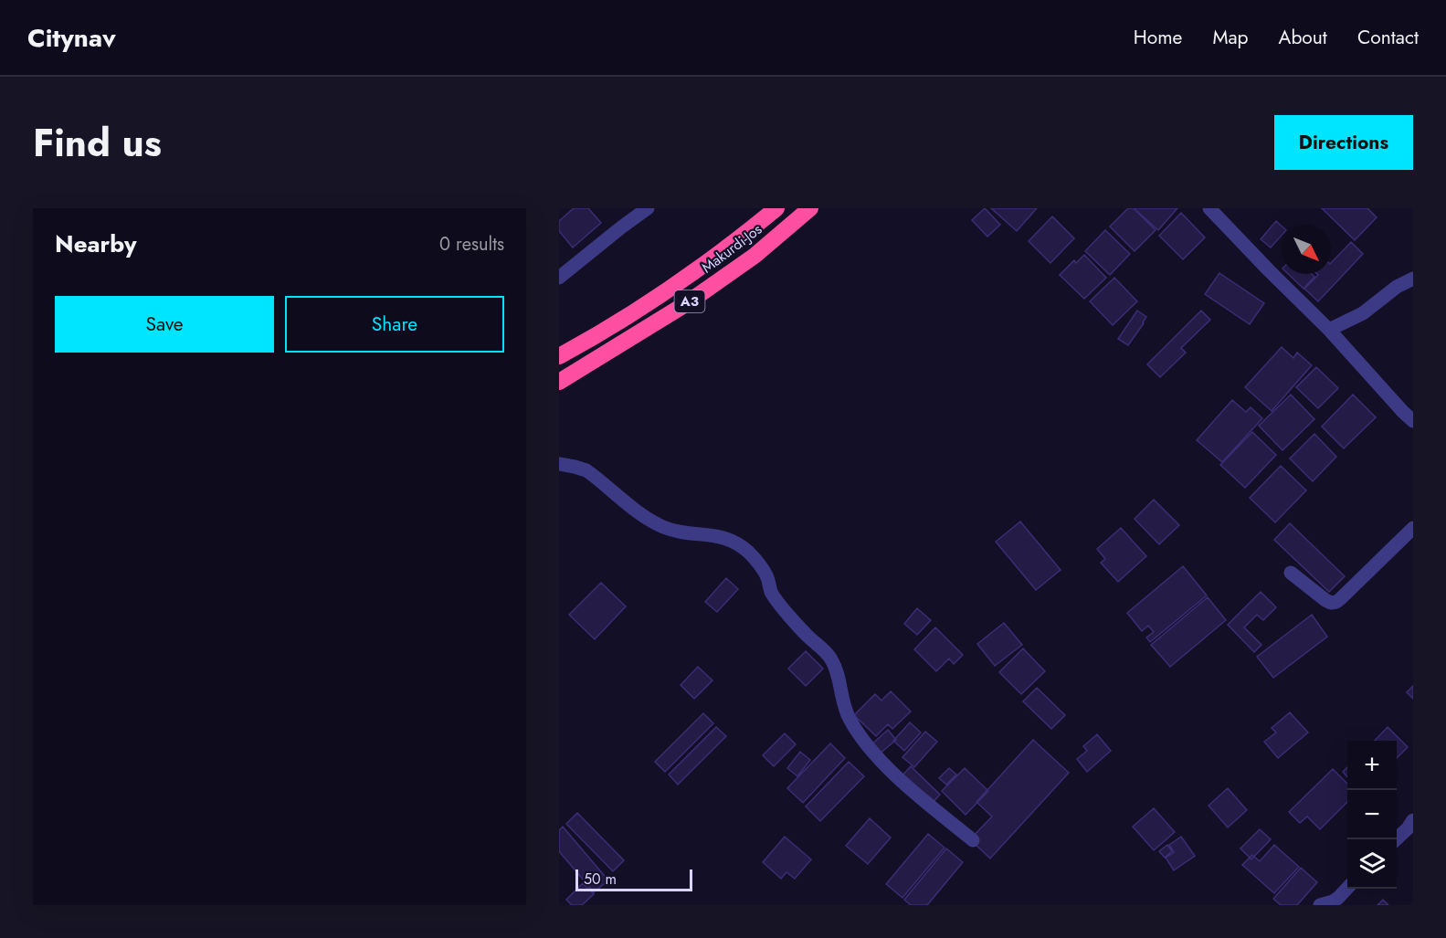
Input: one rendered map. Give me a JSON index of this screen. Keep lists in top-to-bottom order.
{
  "streets": {
    "highway": ["Makurdi-Jos", "A3"]
  },
  "scale_bar": "50 m",
  "north": "bottom right",
  "page": {
    "header": "Citynav",
    "nav": [
      "Home",
      "Map",
      "About",
      "Contact"
    ],
    "title": "Find us",
    "buttons": [
      "Directions",
      ["Save", "Share"]
    ],
    "heading": ["Nearby", "0 results"],
    "map_buttons": ["+", "−"],
    "scale": "50 m"
  }
}
